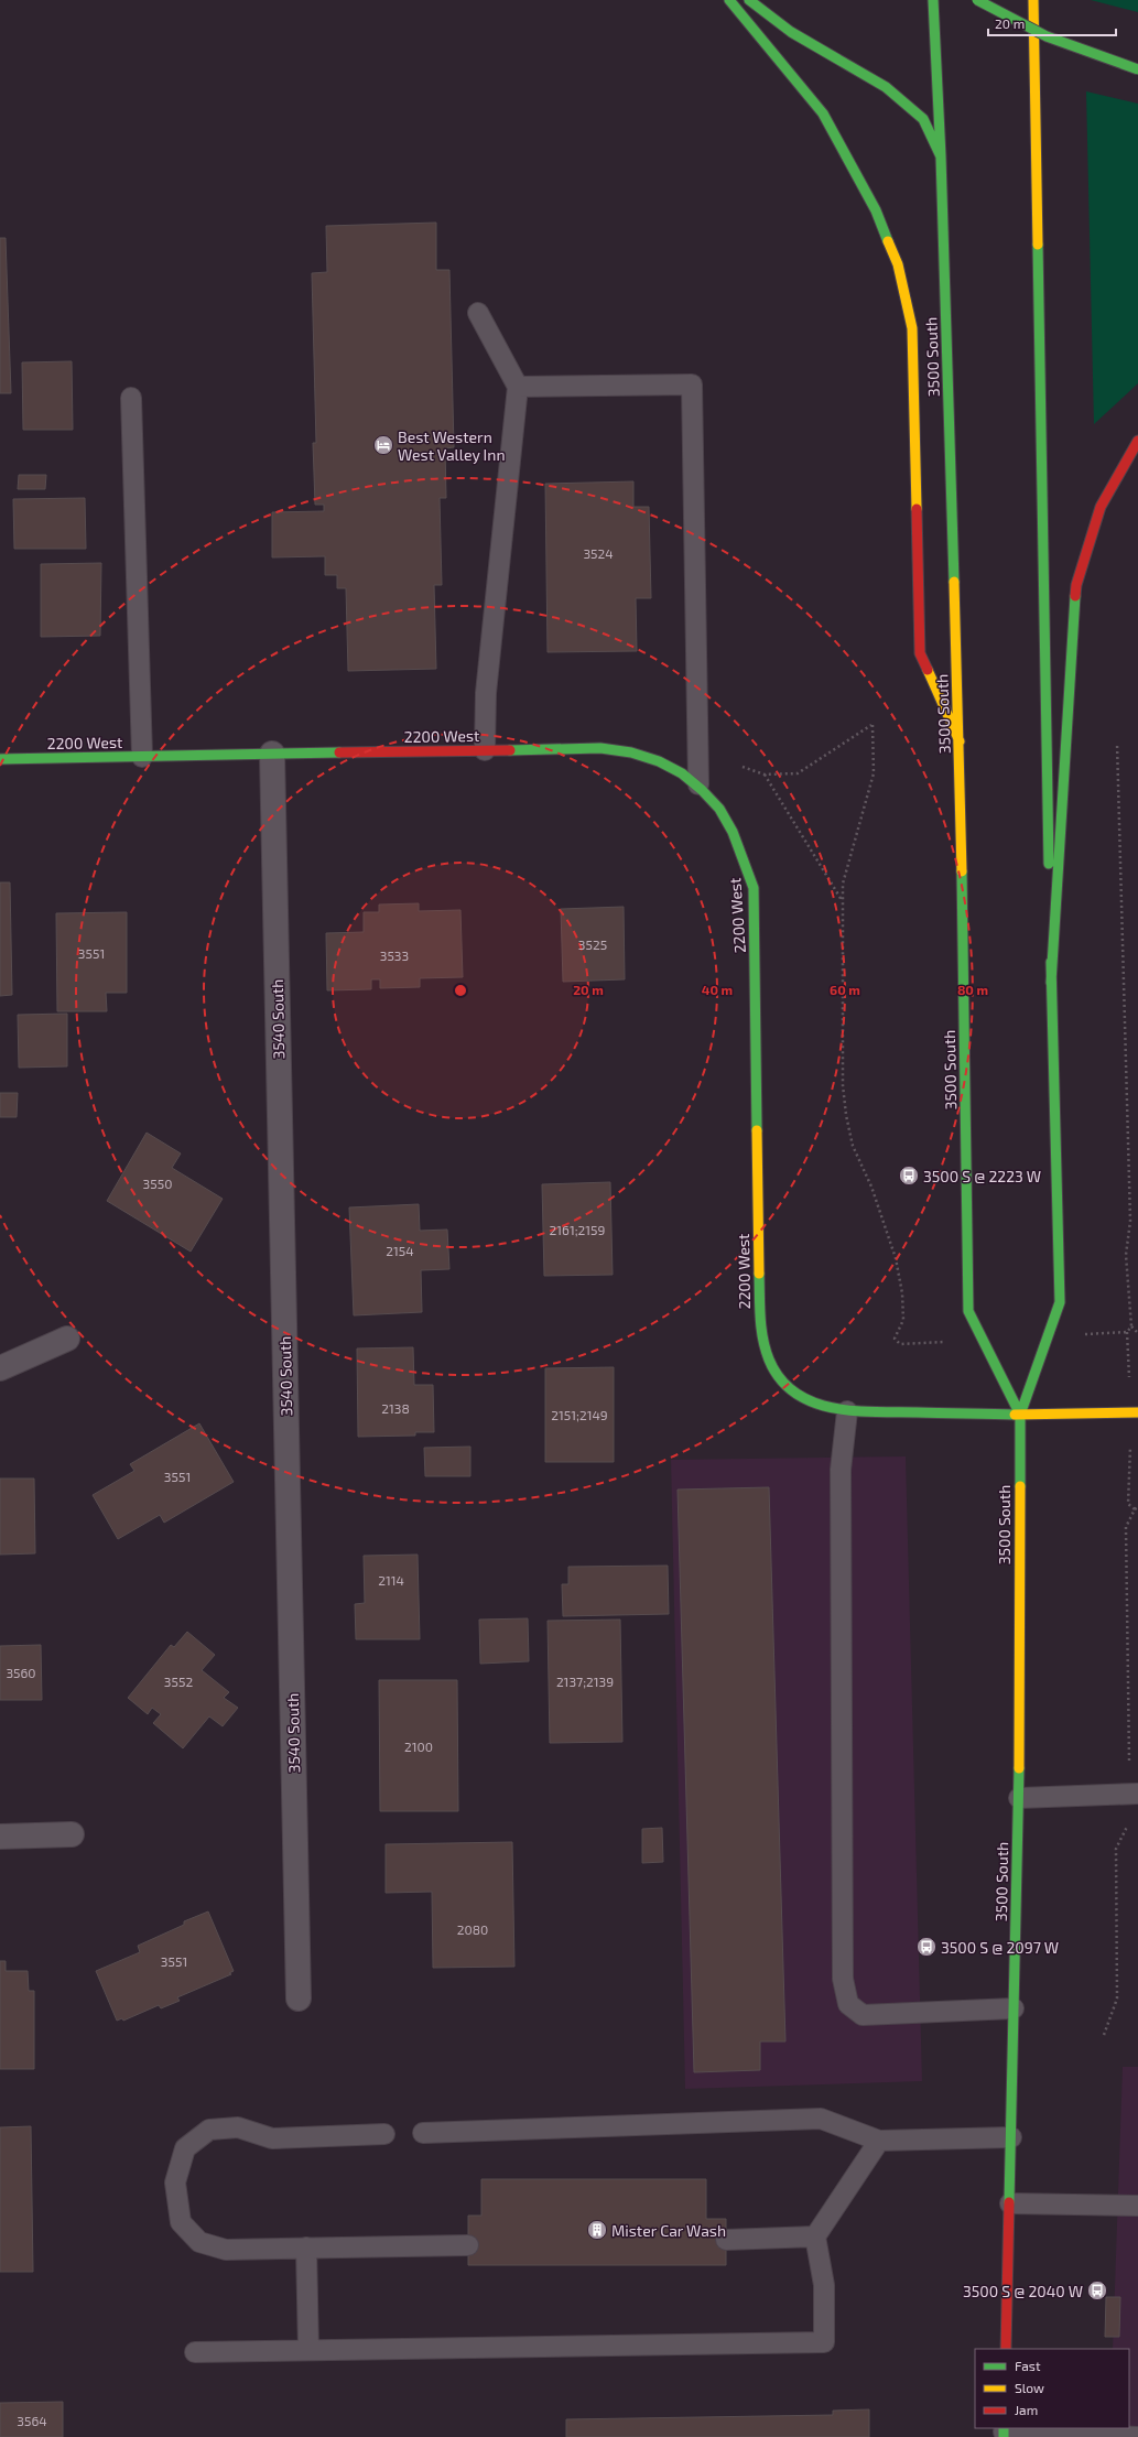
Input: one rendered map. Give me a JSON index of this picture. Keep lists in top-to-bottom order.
{
  "streets": {
    "main road": ["3500 South", "2200 West"],
    "street": ["3540 South"]
  },
  "crossings": [
    ["3500 South", "2200 West"],
    ["2200 West", "3540 South"]
  ],
  "places": {
    "hotel": ["Best Western West Valley Inn"],
    "bus stop": ["3500 S @ 2223 W", "3500 S @ 2097 W", "3500 S @ 2040 W"],
    "building": ["Mister Car Wash"]
  },
  "house_numbers": [
    "3524",
    "3525",
    "3551",
    "3533",
    "3550",
    "2161;2159",
    "2154",
    "2138",
    "2151;2149",
    "3551",
    "2114",
    "3560",
    "3552",
    "2137;2139",
    "2100",
    "2080",
    "3551",
    "3564"
  ],
  "legend": ["Fast", "Slow", "Jam"],
  "scale_bar": "20 m",
  "rings": [
    "20 m",
    "40 m",
    "60 m",
    "80 m"
  ]
}
